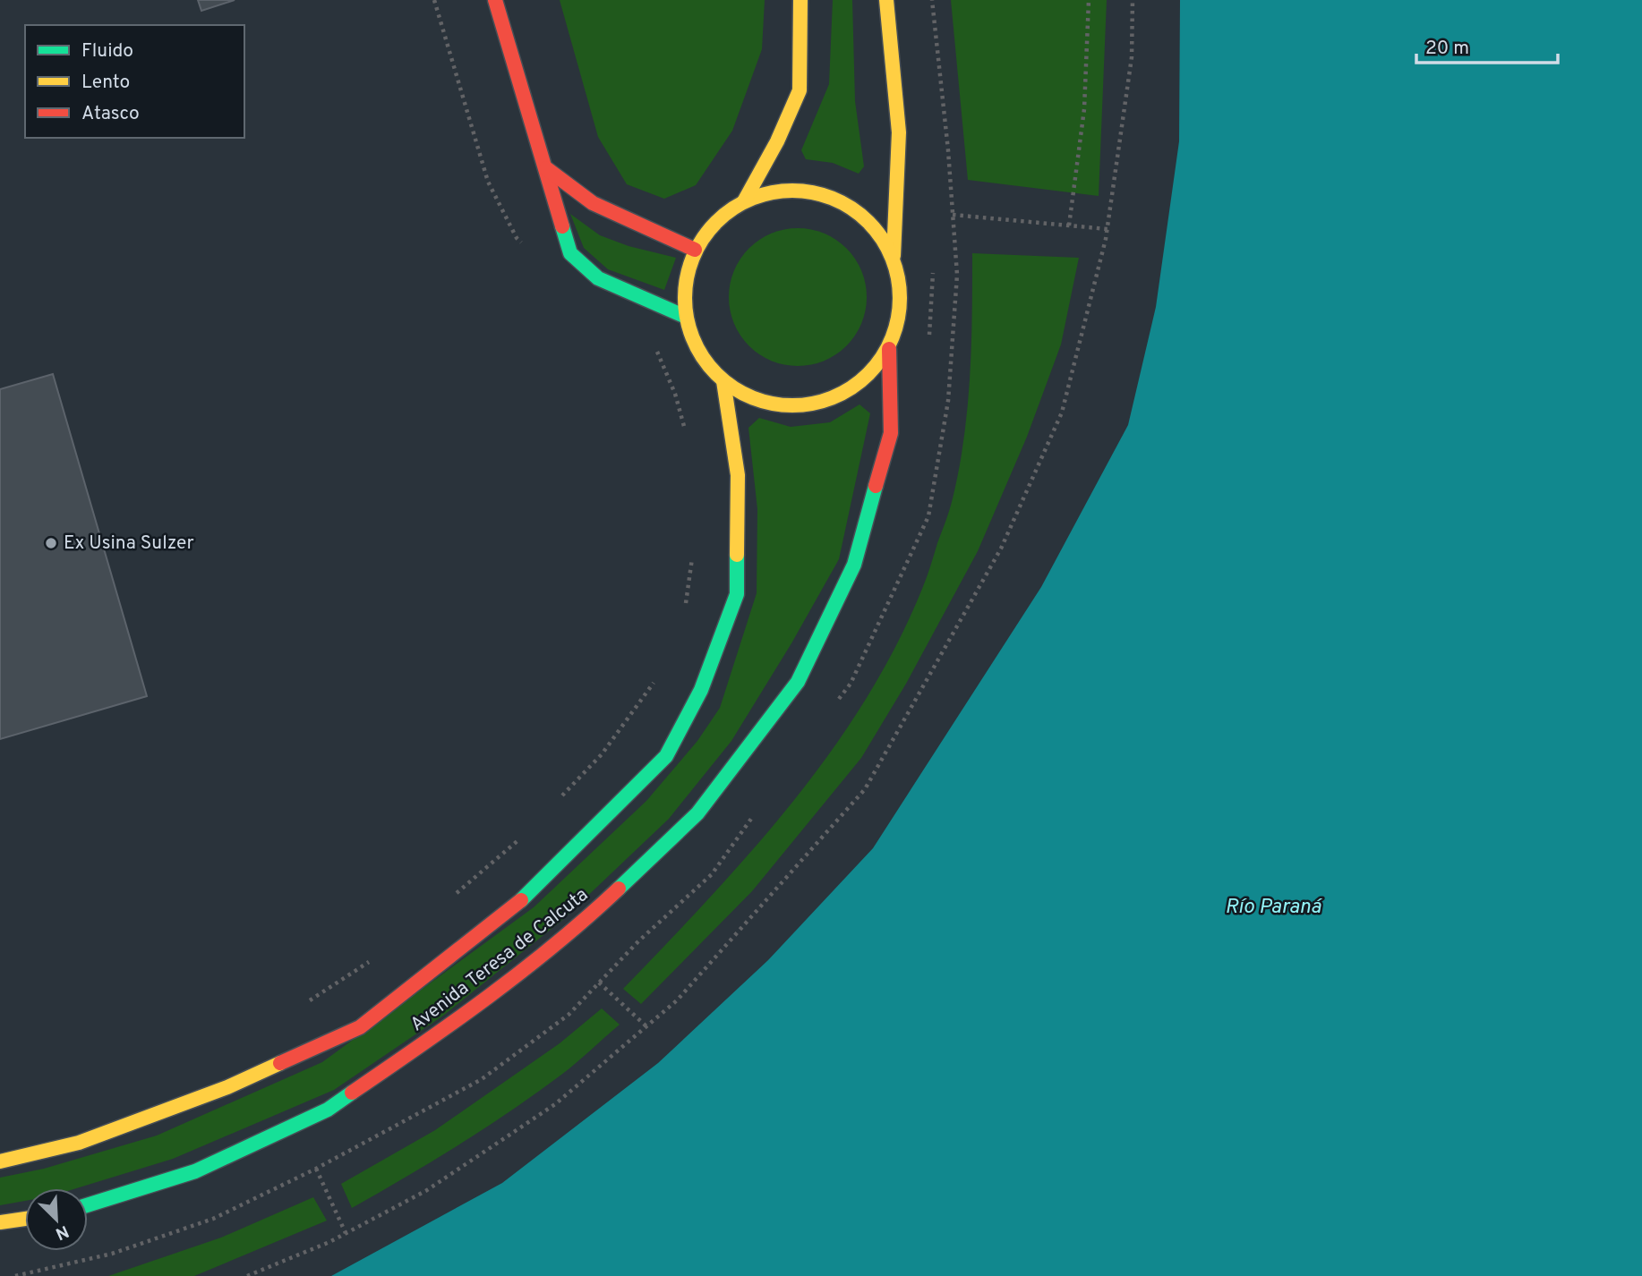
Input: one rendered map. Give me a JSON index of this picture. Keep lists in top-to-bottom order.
{
  "streets": {
    "main road": ["Avenida Teresa de Calcuta"]
  },
  "water": ["Río Paraná"],
  "places": ["Ex Usina Sulzer"],
  "legend": ["Fluido", "Lento", "Atasco"],
  "scale_bar": "20 m",
  "north": "bottom right"
}
